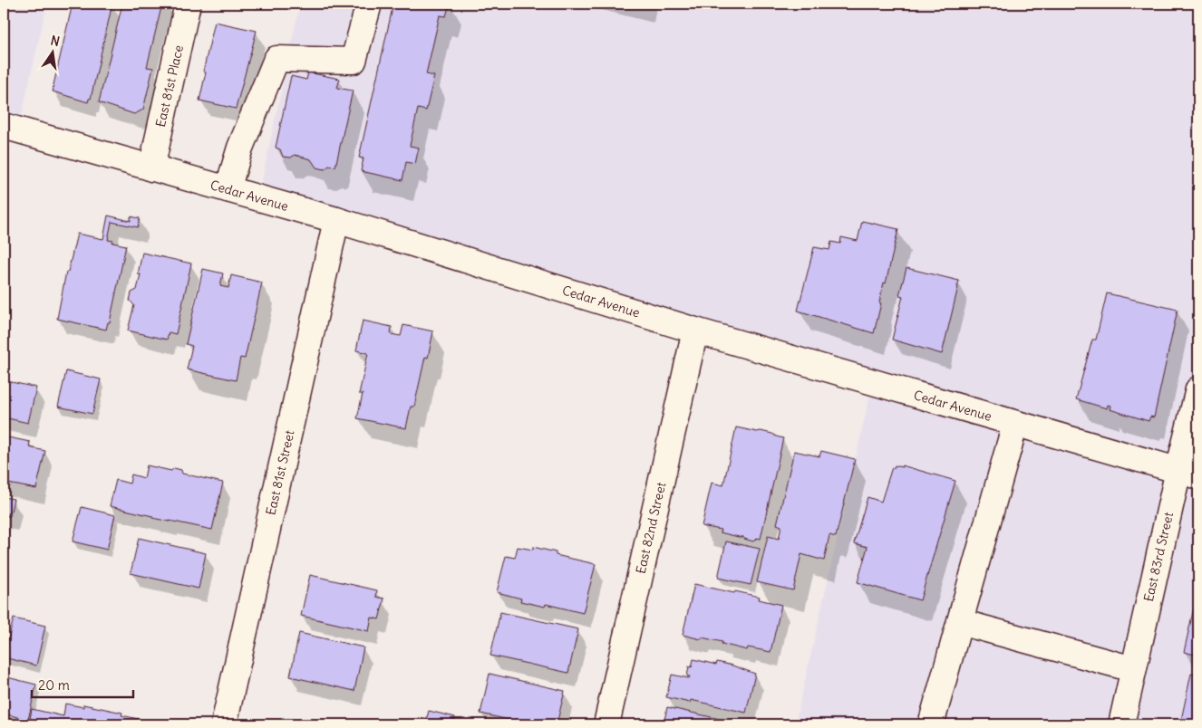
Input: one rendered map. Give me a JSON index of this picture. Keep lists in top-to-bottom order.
{
  "streets": {
    "street": [
      "East 81st Place",
      "Cedar Avenue",
      "East 81st Street",
      "East 82nd Street",
      "East 83rd Street"
    ]
  },
  "crossings": [
    ["East 81st Place", "Cedar Avenue"],
    ["Cedar Avenue", "East 81st Street"],
    ["Cedar Avenue", "East 82nd Street"],
    ["Cedar Avenue", "East 83rd Street"]
  ],
  "scale_bar": "20 m",
  "north": "top"
}
